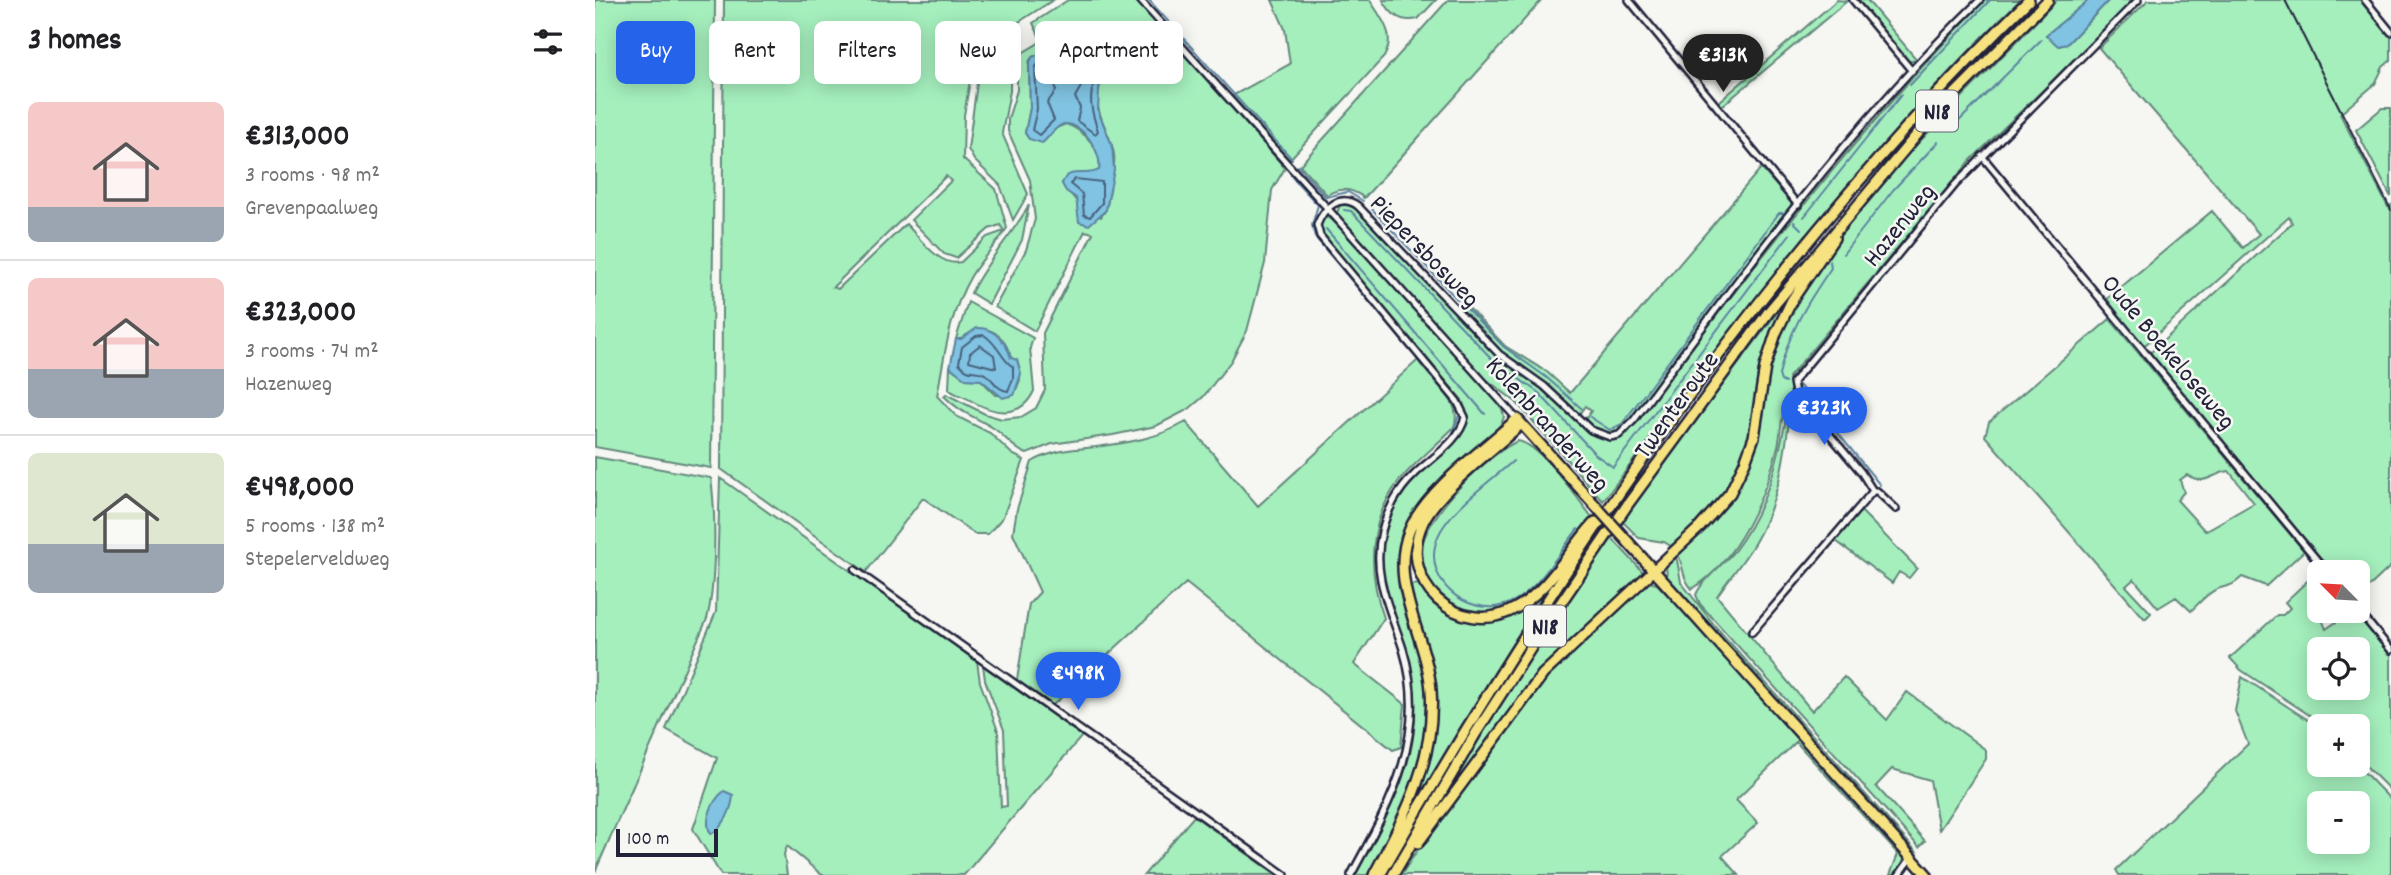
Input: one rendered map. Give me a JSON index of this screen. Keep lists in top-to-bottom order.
{
  "streets": {
    "main road": ["N18", "Twenteroute", "Kolenbranderweg"],
    "street": ["Hazenweg", "Piepersbosweg", "Oude Boekeloseweg"]
  },
  "crossings": [
    ["N18", "Twenteroute"],
    ["N18", "Kolenbranderweg"],
    ["Hazenweg", "Oude Boekeloseweg"],
    ["Piepersbosweg", "Kolenbranderweg"]
  ],
  "scale_bar": "100 m",
  "north": "top left",
  "page": {
    "heading": "3 homes",
    "chip": [
      "Buy",
      "Rent",
      "Filters",
      "New",
      "Apartment"
    ],
    "price": ["€313K", "€323K", "€498K"],
    "list": [
      {
        "name": "€313,000",
        "note": "3 rooms · 98 m² · Grevenpaalweg"
      },
      {
        "name": "€323,000",
        "note": "3 rooms · 74 m² · Hazenweg"
      },
      {
        "name": "€498,000",
        "note": "5 rooms · 138 m² · Stepelerveldweg"
      }
    ],
    "map_buttons": ["+", "−"],
    "scale": "100 m"
  }
}
